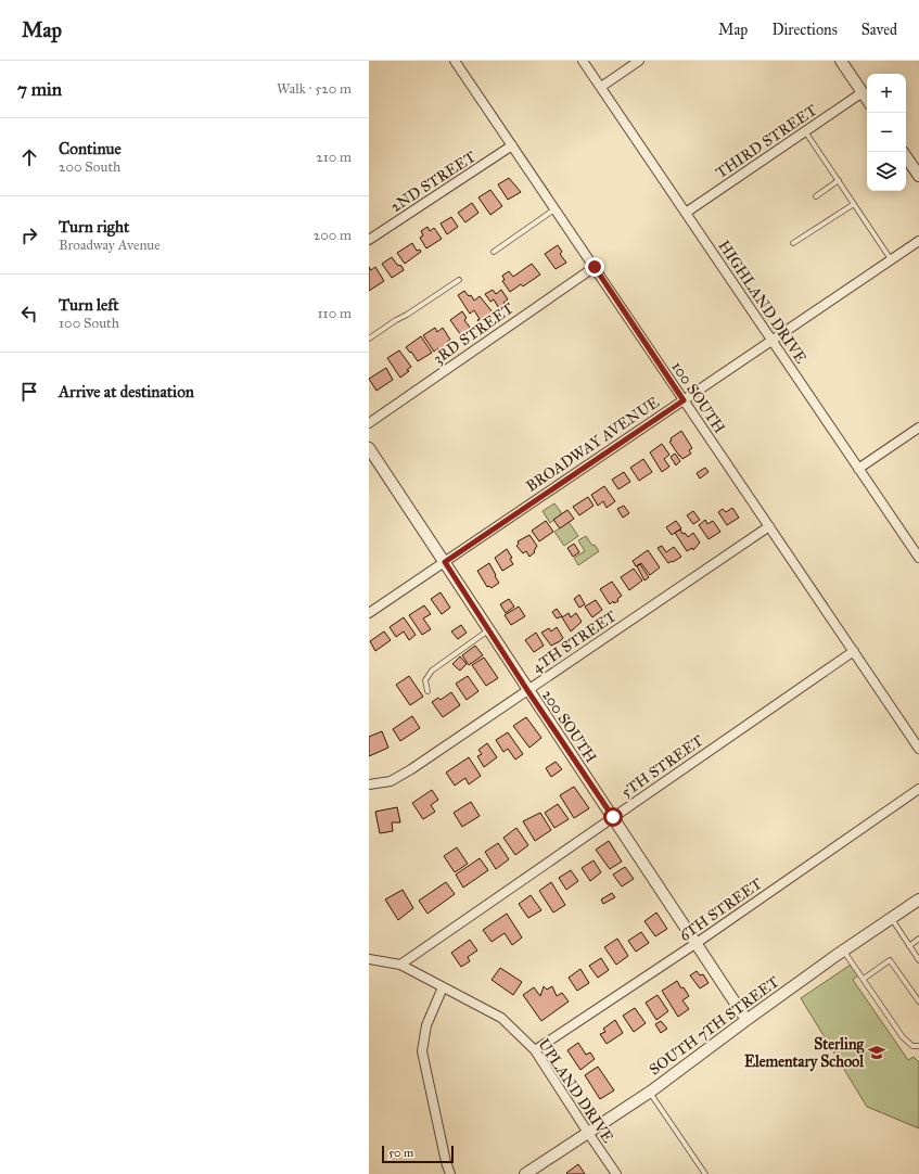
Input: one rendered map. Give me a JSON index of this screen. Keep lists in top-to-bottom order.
{
  "streets": {
    "street": [
      "THIRD STREET",
      "2ND STREET",
      "HIGHLAND DRIVE",
      "3RD STREET",
      "100 SOUTH",
      "BROADWAY AVENUE",
      "4TH STREET",
      "200 SOUTH",
      "5TH STREET",
      "6TH STREET",
      "SOUTH 7TH STREET",
      "UPLAND DRIVE"
    ]
  },
  "crossings": [
    ["THIRD STREET", "HIGHLAND DRIVE"],
    ["2ND STREET", "100 SOUTH"],
    ["HIGHLAND DRIVE", "BROADWAY AVENUE"],
    ["3RD STREET", "100 SOUTH"],
    ["100 SOUTH", "BROADWAY AVENUE"],
    ["100 SOUTH", "4TH STREET"],
    ["100 SOUTH", "5TH STREET"],
    ["BROADWAY AVENUE", "200 SOUTH"],
    ["4TH STREET", "200 SOUTH"],
    ["200 SOUTH", "5TH STREET"],
    ["200 SOUTH", "6TH STREET"],
    ["200 SOUTH", "SOUTH 7TH STREET"],
    ["5TH STREET", "UPLAND DRIVE"],
    ["6TH STREET", "UPLAND DRIVE"],
    ["SOUTH 7TH STREET", "UPLAND DRIVE"]
  ],
  "places": {
    "school or university": ["Sterling Elementary School"]
  },
  "scale_bar": "50 m",
  "page": {
    "header": "Map",
    "nav": ["Map", "Directions", "Saved"],
    "heading": ["7 min", "Walk · 520 m"],
    "map_buttons": ["+", "−"],
    "list": [
      ["Continue", "200 South", "210 m"],
      ["Turn right", "Broadway Avenue", "200 m"],
      ["Turn left", "100 South", "110 m"],
      "Arrive at destination"
    ],
    "scale": "50 m"
  }
}
